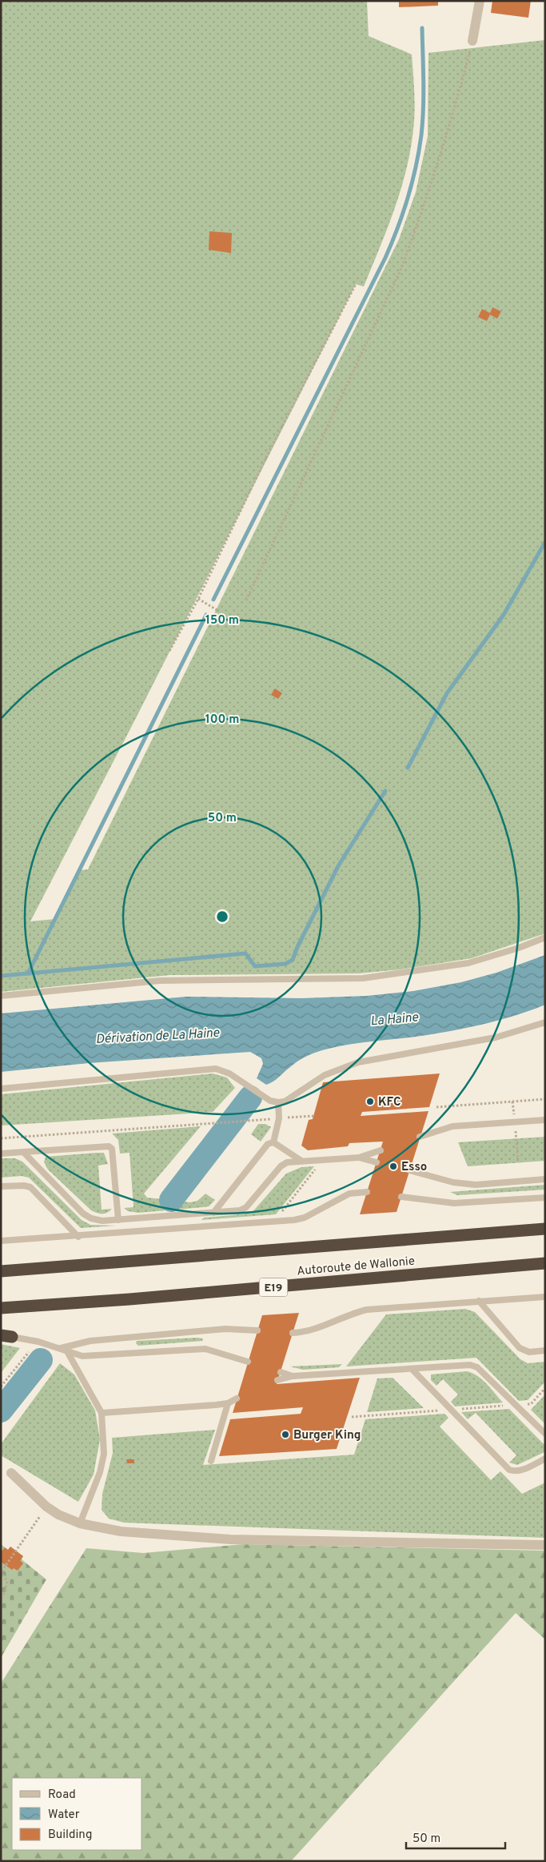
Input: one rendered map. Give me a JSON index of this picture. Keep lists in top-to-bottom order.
{
  "streets": {
    "highway": ["Autoroute de Wallonie", "E19"]
  },
  "water": ["La Haine", "Dérivation de La Haine"],
  "places": ["KFC", "Esso", "Burger King"],
  "legend": ["Road", "Water", "Building"],
  "scale_bar": "50 m",
  "rings": ["150 m", "100 m", "50 m"]
}
